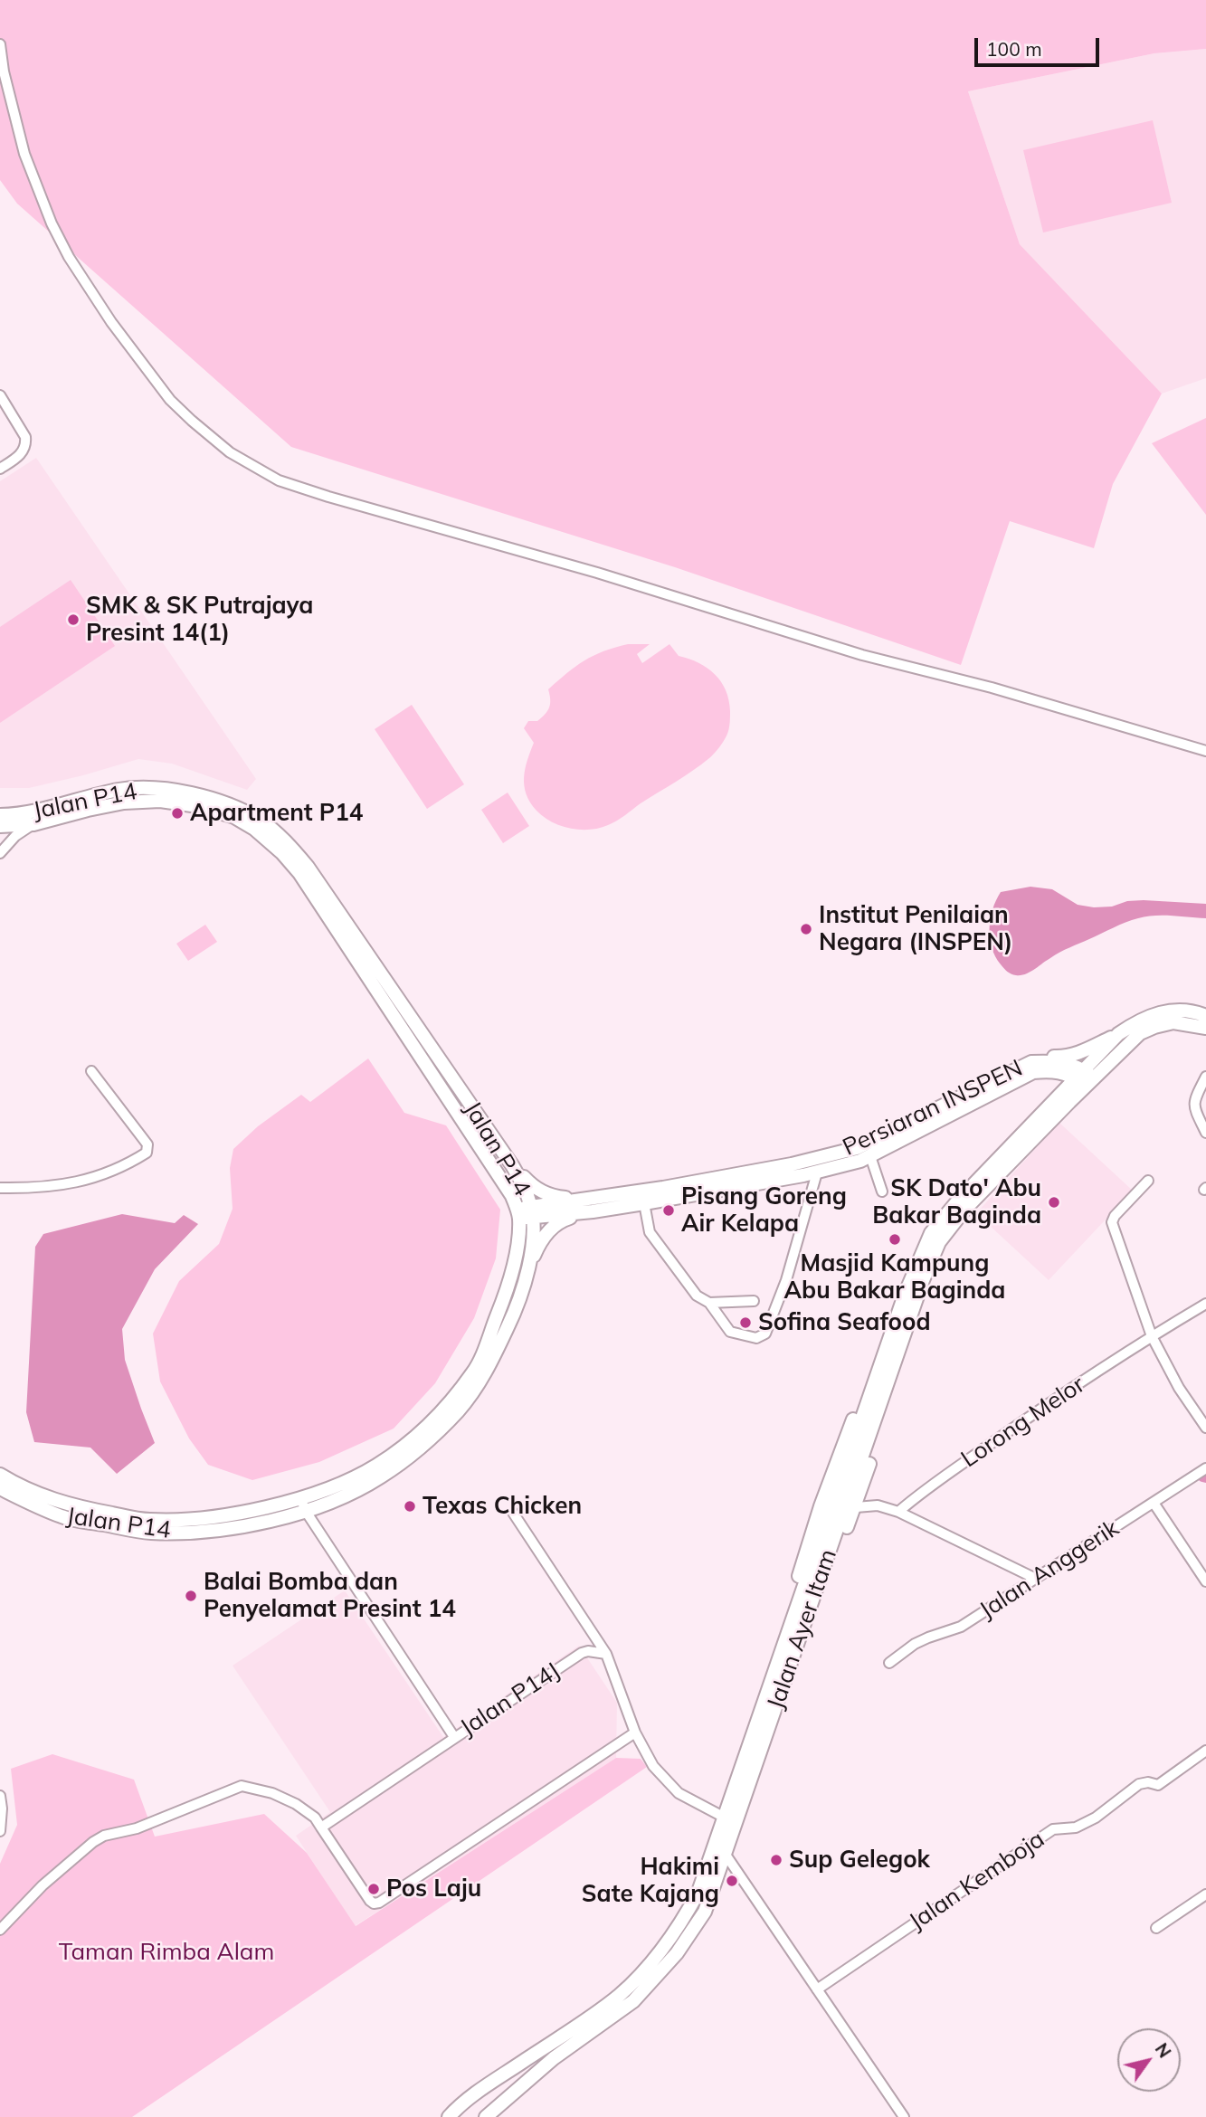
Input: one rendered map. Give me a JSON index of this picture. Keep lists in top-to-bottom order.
{
  "streets": {
    "main road": ["Jalan P14", "Persiaran INSPEN", "Jalan Ayer Itam"],
    "street": [
      "Lorong Melor",
      "Jalan Anggerik",
      "Jalan P14J",
      "Jalan Kemboja"
    ]
  },
  "crossings": [
    ["Jalan P14", "Persiaran INSPEN"],
    ["Jalan P14", "Jalan P14J"],
    ["Persiaran INSPEN", "Jalan Ayer Itam"]
  ],
  "parks": ["Taman Rimba Alam"],
  "places": [
    "SMK & SK Putrajaya Presint 14(1)",
    "Apartment P14",
    "Institut Penilaian Negara (INSPEN)",
    "SK Dato' Abu Bakar Baginda",
    "Pisang Goreng Air Kelapa",
    "Masjid Kampung Abu Bakar Baginda",
    "Sofina Seafood",
    "Texas Chicken",
    "Balai Bomba dan Penyelamat Presint 14",
    "Sup Gelegok",
    "Hakimi Sate Kajang",
    "Pos Laju"
  ],
  "scale_bar": "100 m",
  "north": "top right"
}
